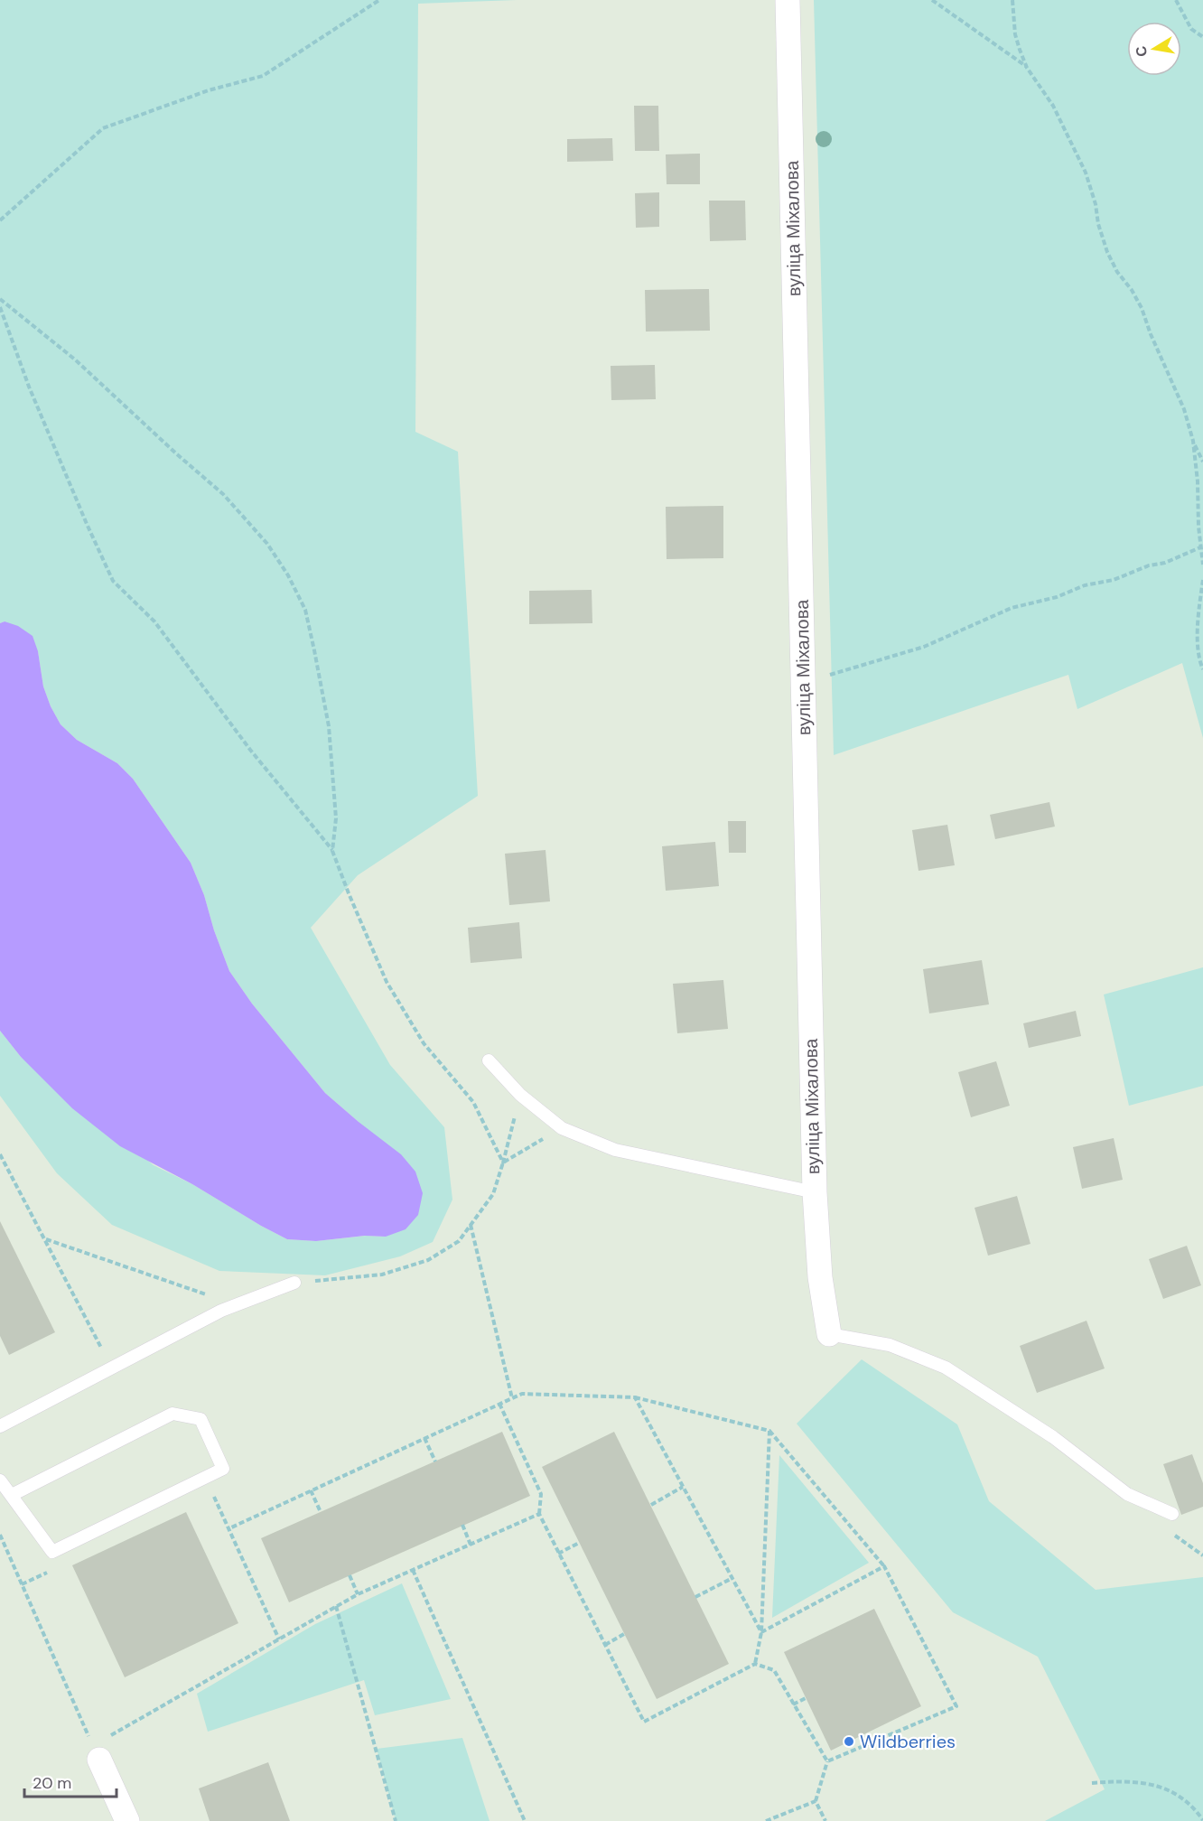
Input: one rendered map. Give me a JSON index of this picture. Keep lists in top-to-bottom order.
{
  "streets": {
    "street": ["вуліца Міхалова"]
  },
  "places": ["Wildberries"],
  "scale_bar": "20 m",
  "north": "left"
}
